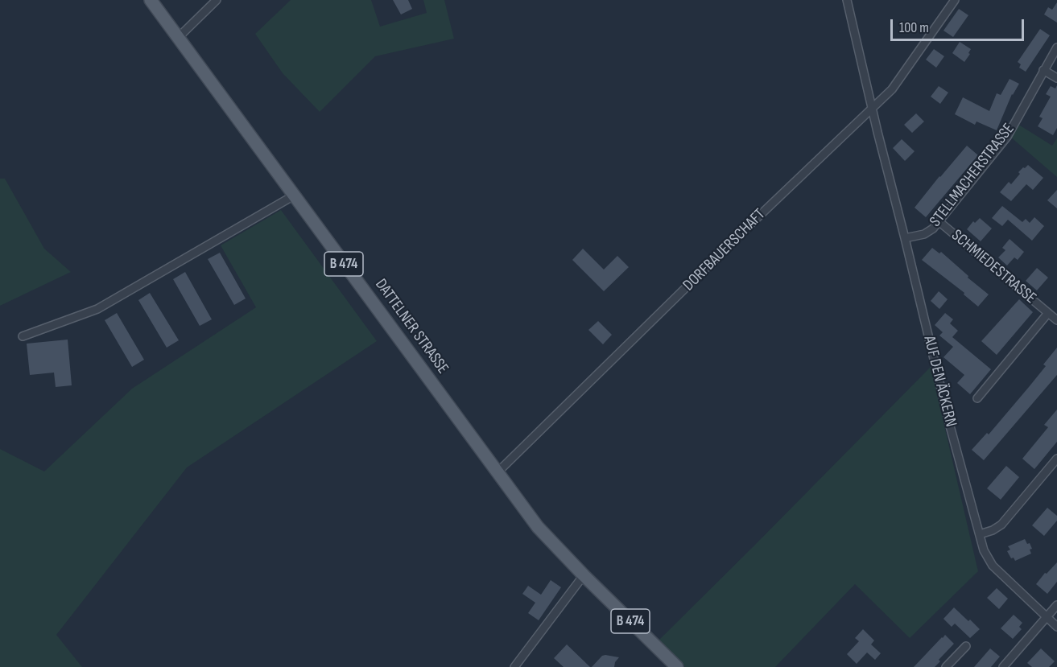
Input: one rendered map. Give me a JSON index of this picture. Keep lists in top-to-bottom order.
{
  "streets": {
    "main road": ["B 474", "DATTELNER STRASSE"],
    "street": [
      "STELLMACHERSTRASSE",
      "DORFBAUERSCHAFT",
      "SCHMIEDESTRASSE",
      "AUF DEN ÄCKERN"
    ]
  },
  "crossings": [
    ["STELLMACHERSTRASSE", "SCHMIEDESTRASSE"],
    ["STELLMACHERSTRASSE", "AUF DEN ÄCKERN"],
    ["DORFBAUERSCHAFT", "DATTELNER STRASSE"],
    ["DORFBAUERSCHAFT", "AUF DEN ÄCKERN"]
  ],
  "scale_bar": "100 m"
}
